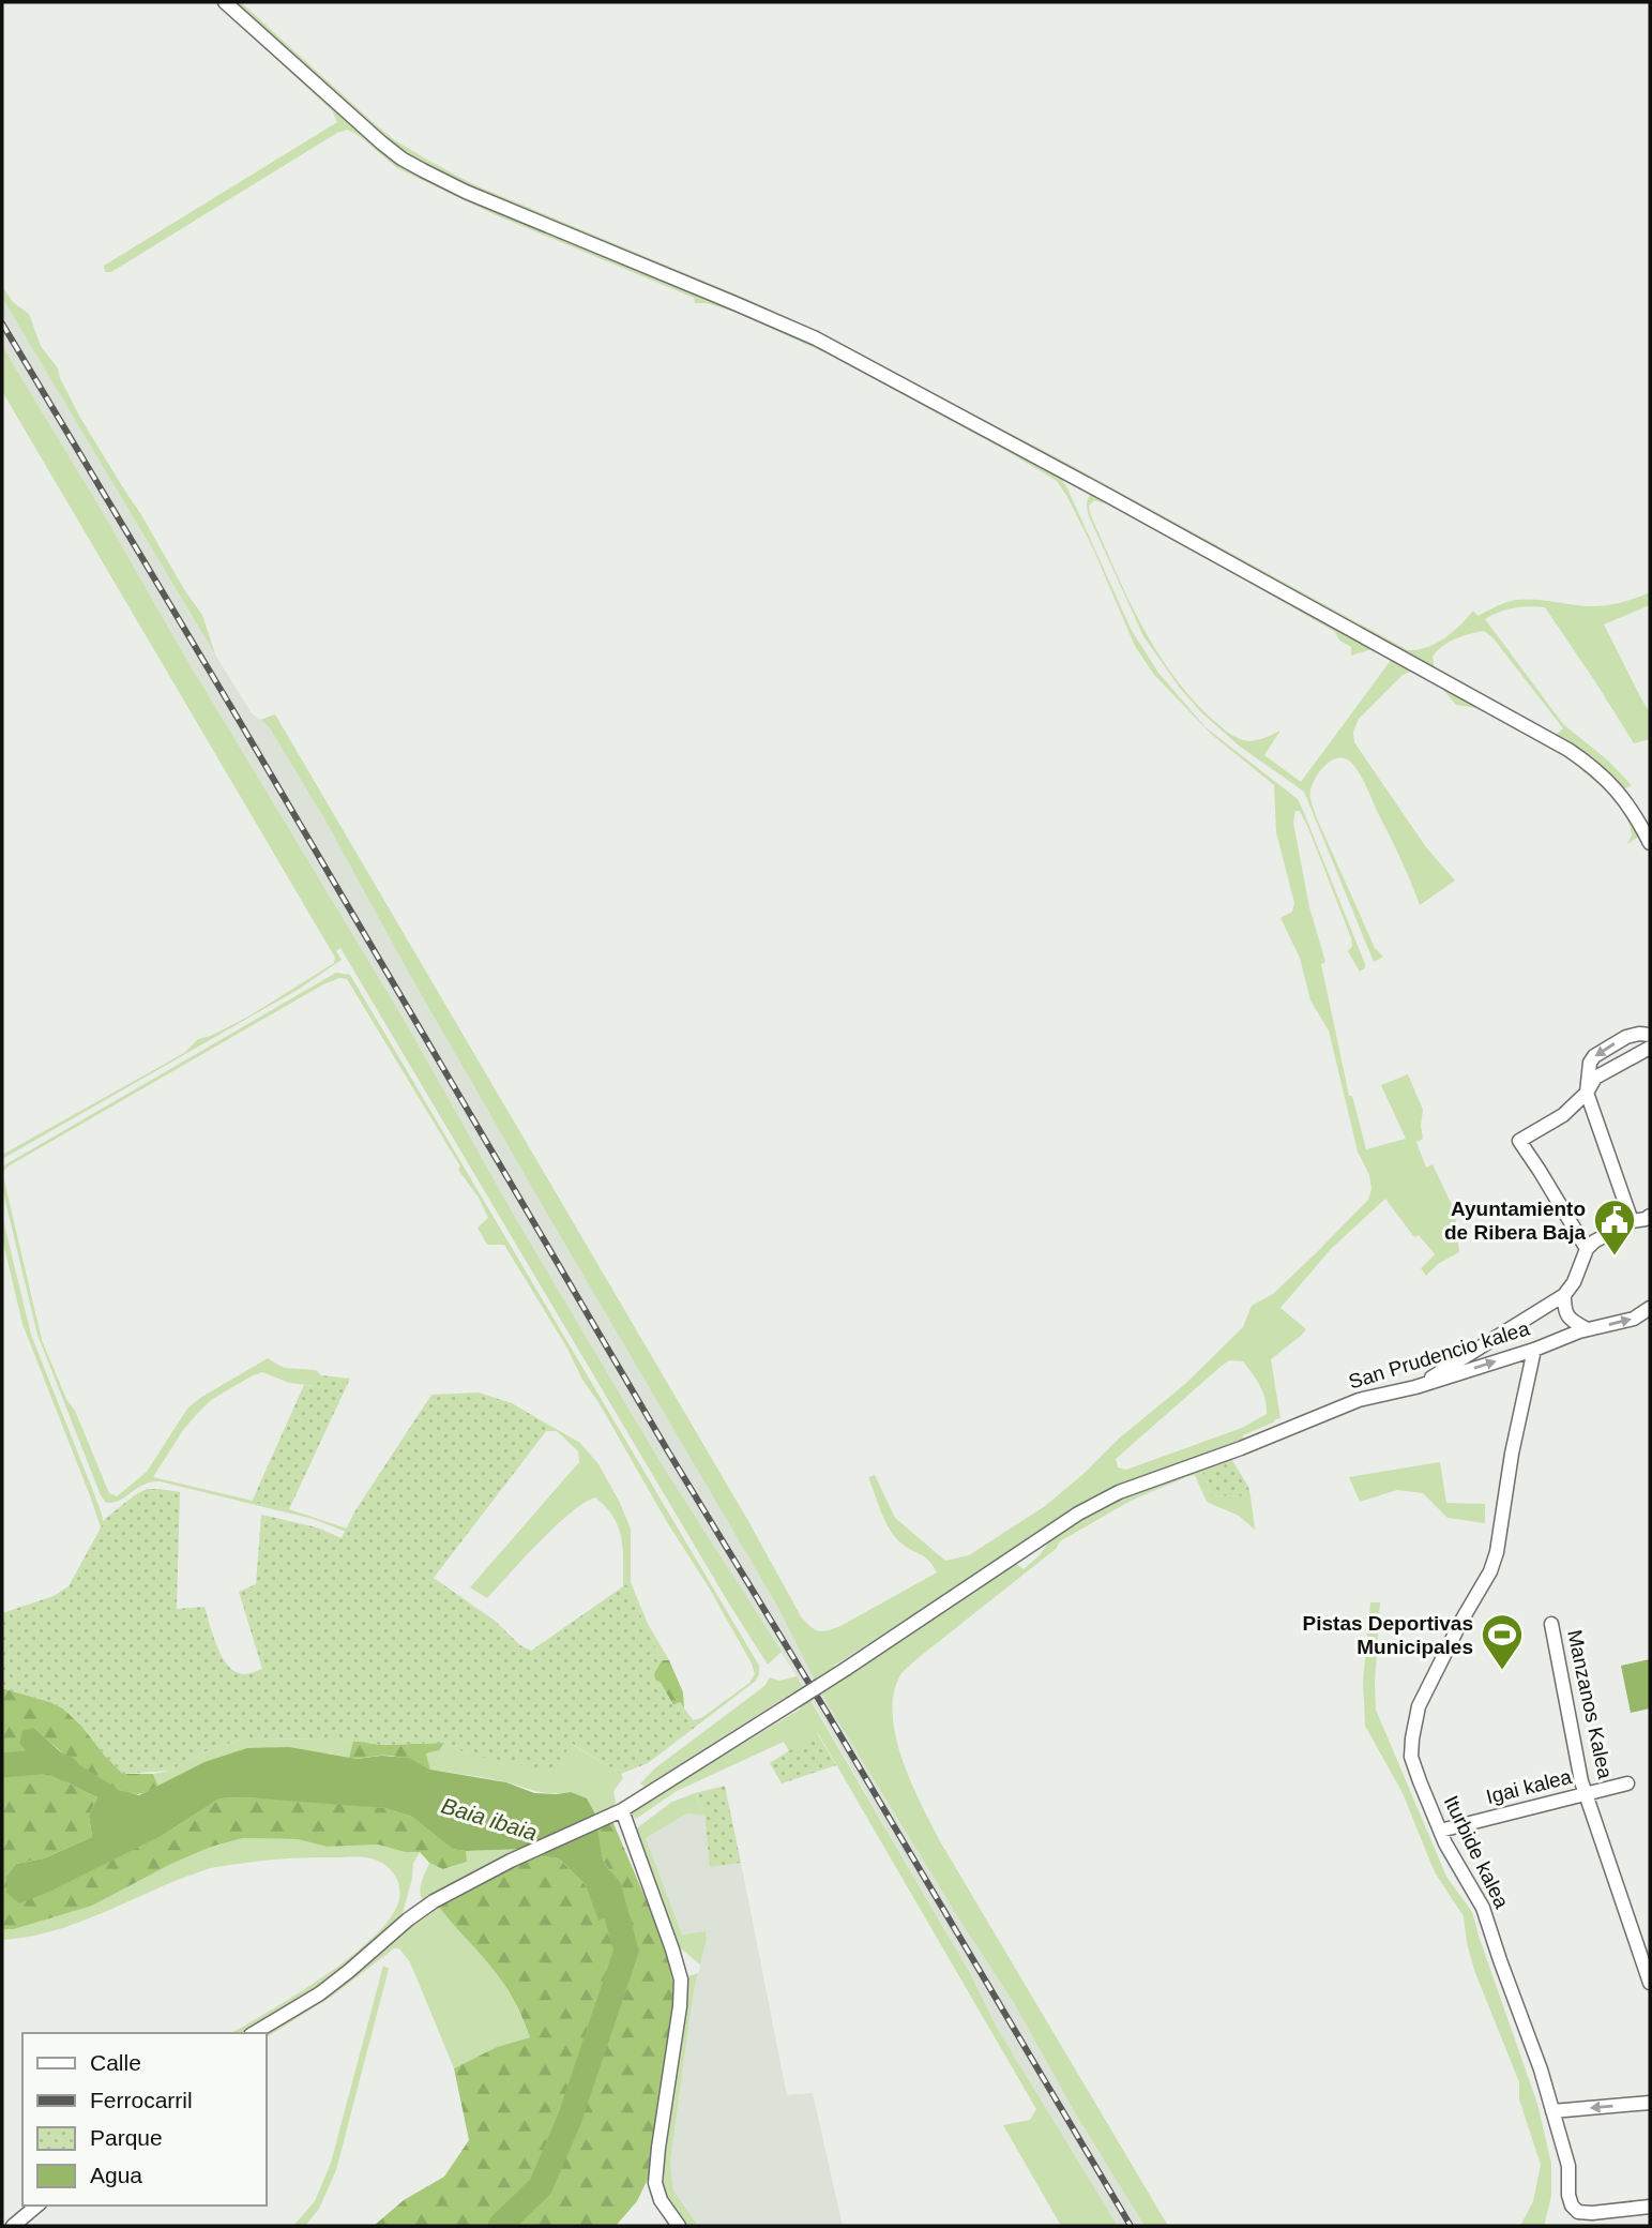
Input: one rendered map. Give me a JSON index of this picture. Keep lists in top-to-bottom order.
{
  "streets": {
    "street": [
      "San Prudencio kalea",
      "Manzanos Kalea",
      "Igai kalea",
      "Iturbide kalea"
    ]
  },
  "crossings": [
    ["San Prudencio kalea", "Iturbide kalea"],
    ["Manzanos Kalea", "Igai kalea"],
    ["Igai kalea", "Iturbide kalea"]
  ],
  "water": ["Baia ibaia"],
  "places": {
    "public building": ["Ayuntamiento de Ribera Baja"],
    "sports": ["Pistas Deportivas Municipales"]
  },
  "legend": [
    "Calle",
    "Ferrocarril",
    "Parque",
    "Agua"
  ]
}
